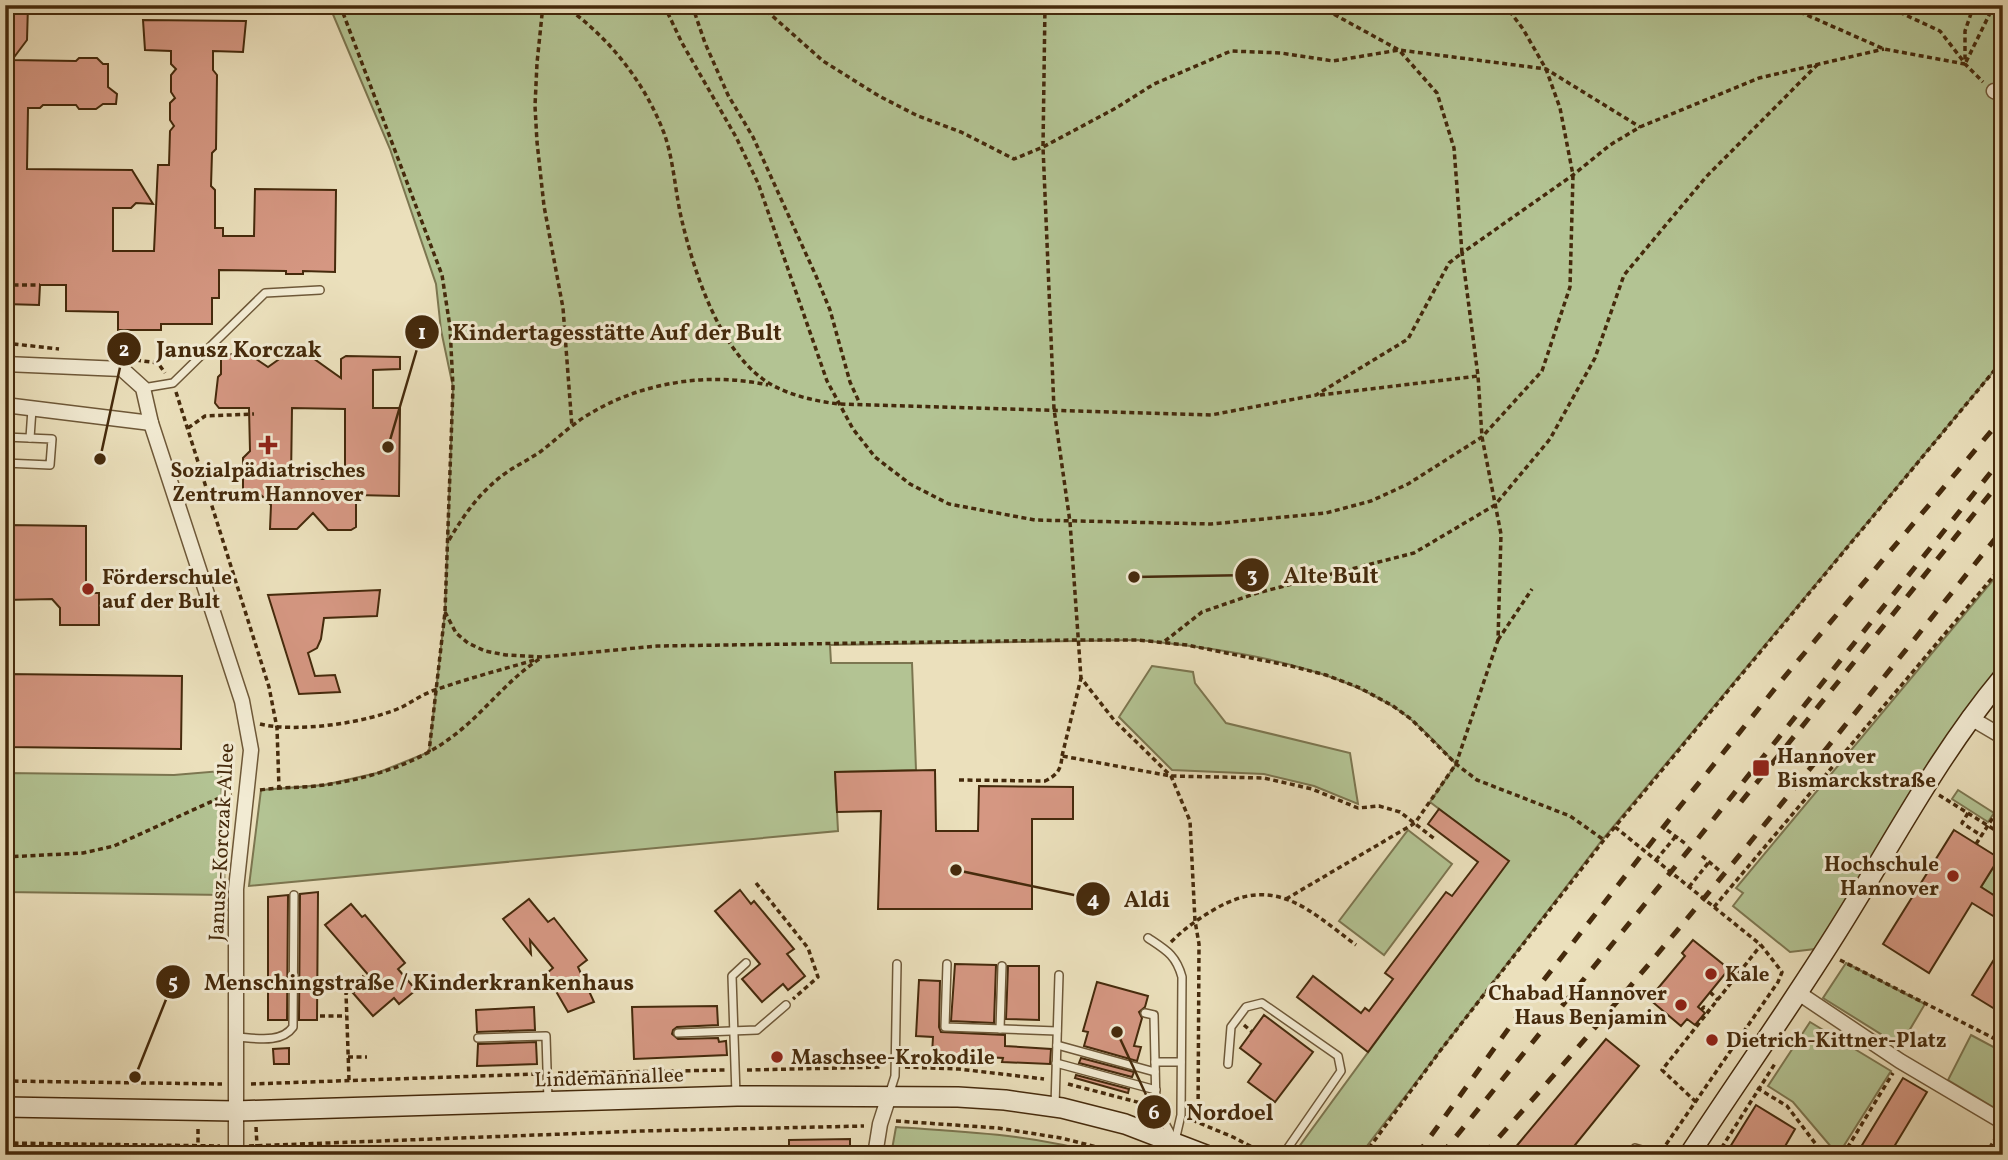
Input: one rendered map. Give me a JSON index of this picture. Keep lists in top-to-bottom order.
{
  "streets": {
    "street": ["Janusz-Korczak-Allee", "Lindemannallee"]
  },
  "crossings": [
    ["Janusz-Korczak-Allee", "Lindemannallee"]
  ],
  "places": {
    "health": ["Sozialpädiatrisches Zentrum Hannover"],
    "other": [
      "Kindertagesstätte Auf der Bult",
      "Janusz Korczak",
      "Alte Bult",
      "Förderschule auf der Bult",
      "Aldi",
      "Hochschule Hannover",
      "Kale",
      "Chabad Hannover Haus Benjamin",
      "Nordoel",
      "Dietrich-Kittner-Platz",
      "Maschsee-Krokodile",
      "Menschingstraße / Kinderkrankenhaus"
    ],
    "transit": ["Hannover Bismarckstraße"]
  }
}
